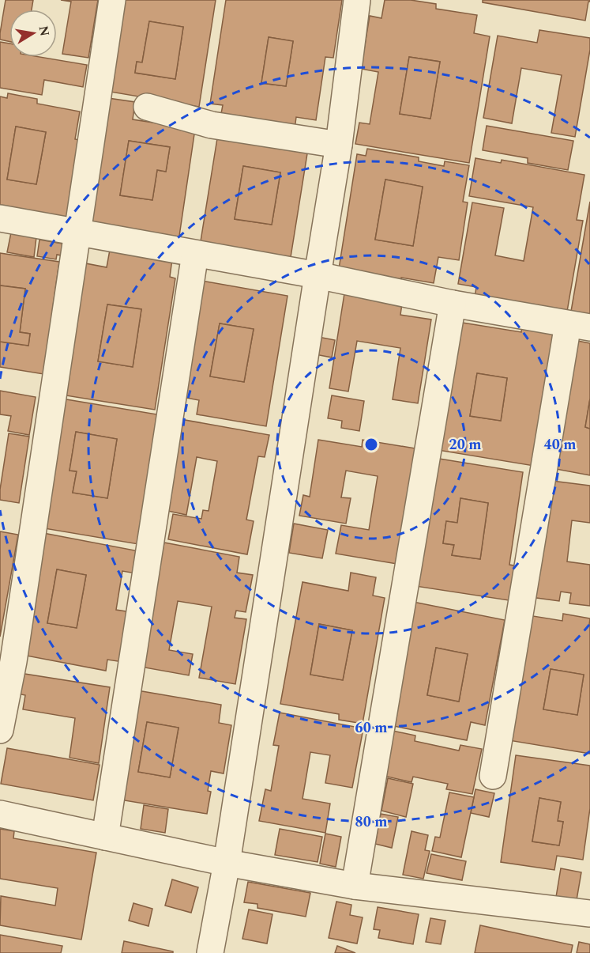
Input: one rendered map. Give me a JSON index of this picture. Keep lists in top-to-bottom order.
{
  "north": "right",
  "rings": [
    "20 m",
    "40 m",
    "60 m",
    "80 m"
  ]
}
